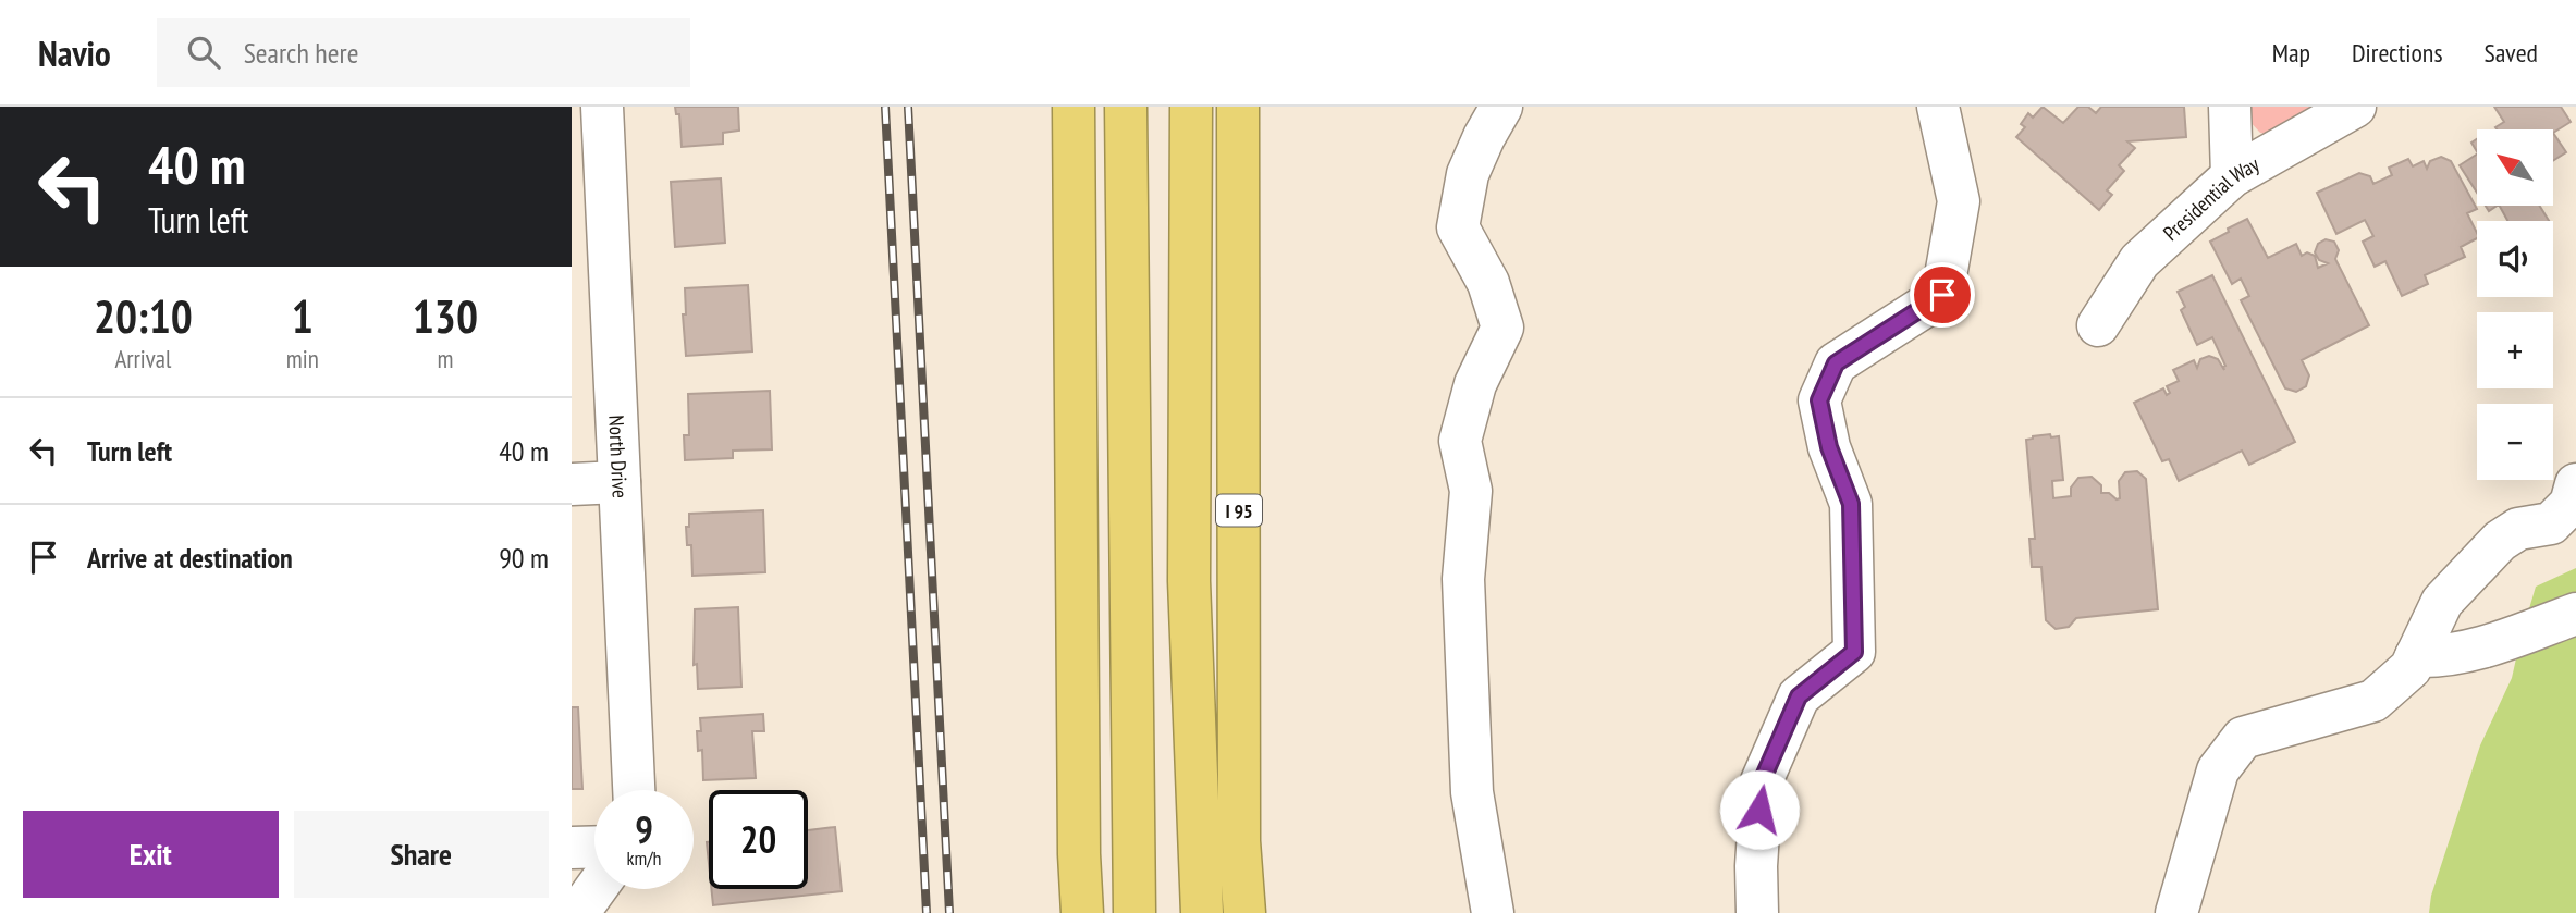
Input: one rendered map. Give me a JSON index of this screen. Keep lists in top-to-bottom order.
{
  "streets": {
    "highway": ["I 95"],
    "street": ["Presidential Way", "North Drive"]
  },
  "north": "top left",
  "page": {
    "header": "Navio",
    "search": "Search here",
    "nav": ["Map", "Directions", "Saved"],
    "turn": ["40 m", "Turn left"],
    "map_buttons": ["+", "−"],
    "eta": [
      "20:10",
      "Arrival",
      "1",
      "min",
      "130",
      "m"
    ],
    "list": [
      {
        "name": "Turn left",
        "value": "40 m"
      },
      {
        "name": "Arrive at destination",
        "value": "90 m"
      }
    ],
    "speed": "9 km/h",
    "limit": "20",
    "buttons": ["Exit", "Share"]
  }
}
